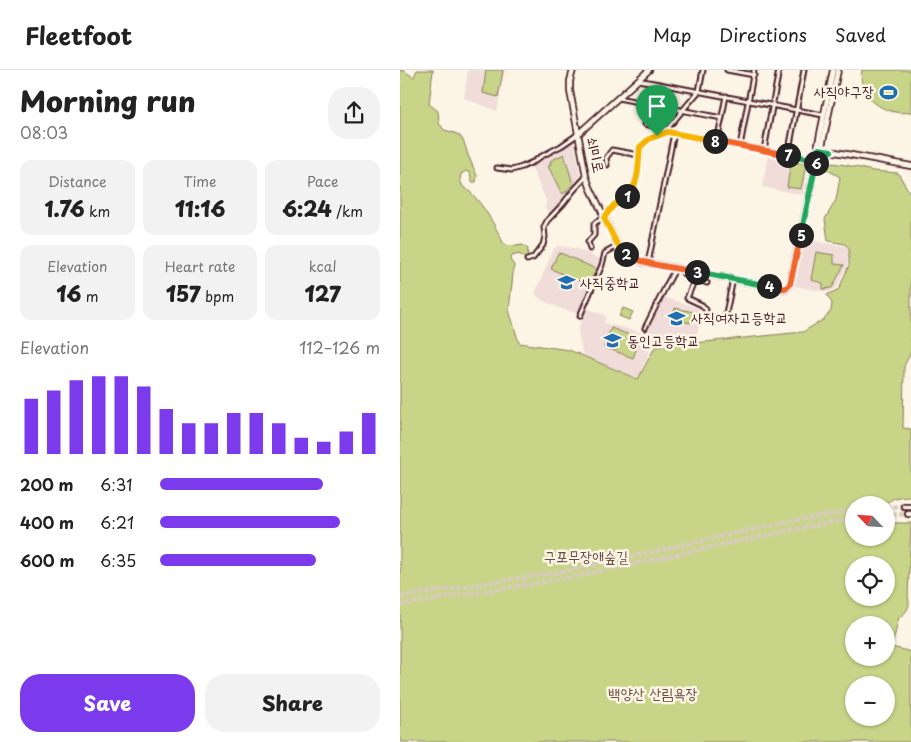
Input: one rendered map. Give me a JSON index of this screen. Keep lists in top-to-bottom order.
{
  "streets": {
    "main road": ["쇠미로"]
  },
  "parks": ["구포무장애숲길", "백양산 산림욕장"],
  "places": {
    "sports": ["사직야구장"],
    "school or university": ["사직중학교", "사직여자고등학교", "동인고등학교"]
  },
  "north": "top left",
  "page": {
    "header": "Fleetfoot",
    "nav": ["Map", "Directions", "Saved"],
    "heading": ["Morning run", "08:03"],
    "pins": [
      "8",
      "7",
      "6",
      "1",
      "5",
      "2",
      "3",
      "4"
    ],
    "stats": [
      ["Distance", "1.76 km"],
      ["Time", "11:16"],
      ["Pace", "6:24 /km"],
      ["Elevation", "16 m"],
      ["Heart rate", "157 bpm"],
      ["kcal", "127"]
    ],
    "chart": ["Elevation", "112–126 m"],
    "list": [
      {
        "name": "200 m",
        "note": "6:31"
      },
      {
        "name": "400 m",
        "note": "6:21"
      },
      {
        "name": "600 m",
        "note": "6:35"
      }
    ],
    "map_buttons": ["+", "−"],
    "buttons": ["Save", "Share"]
  }
}
